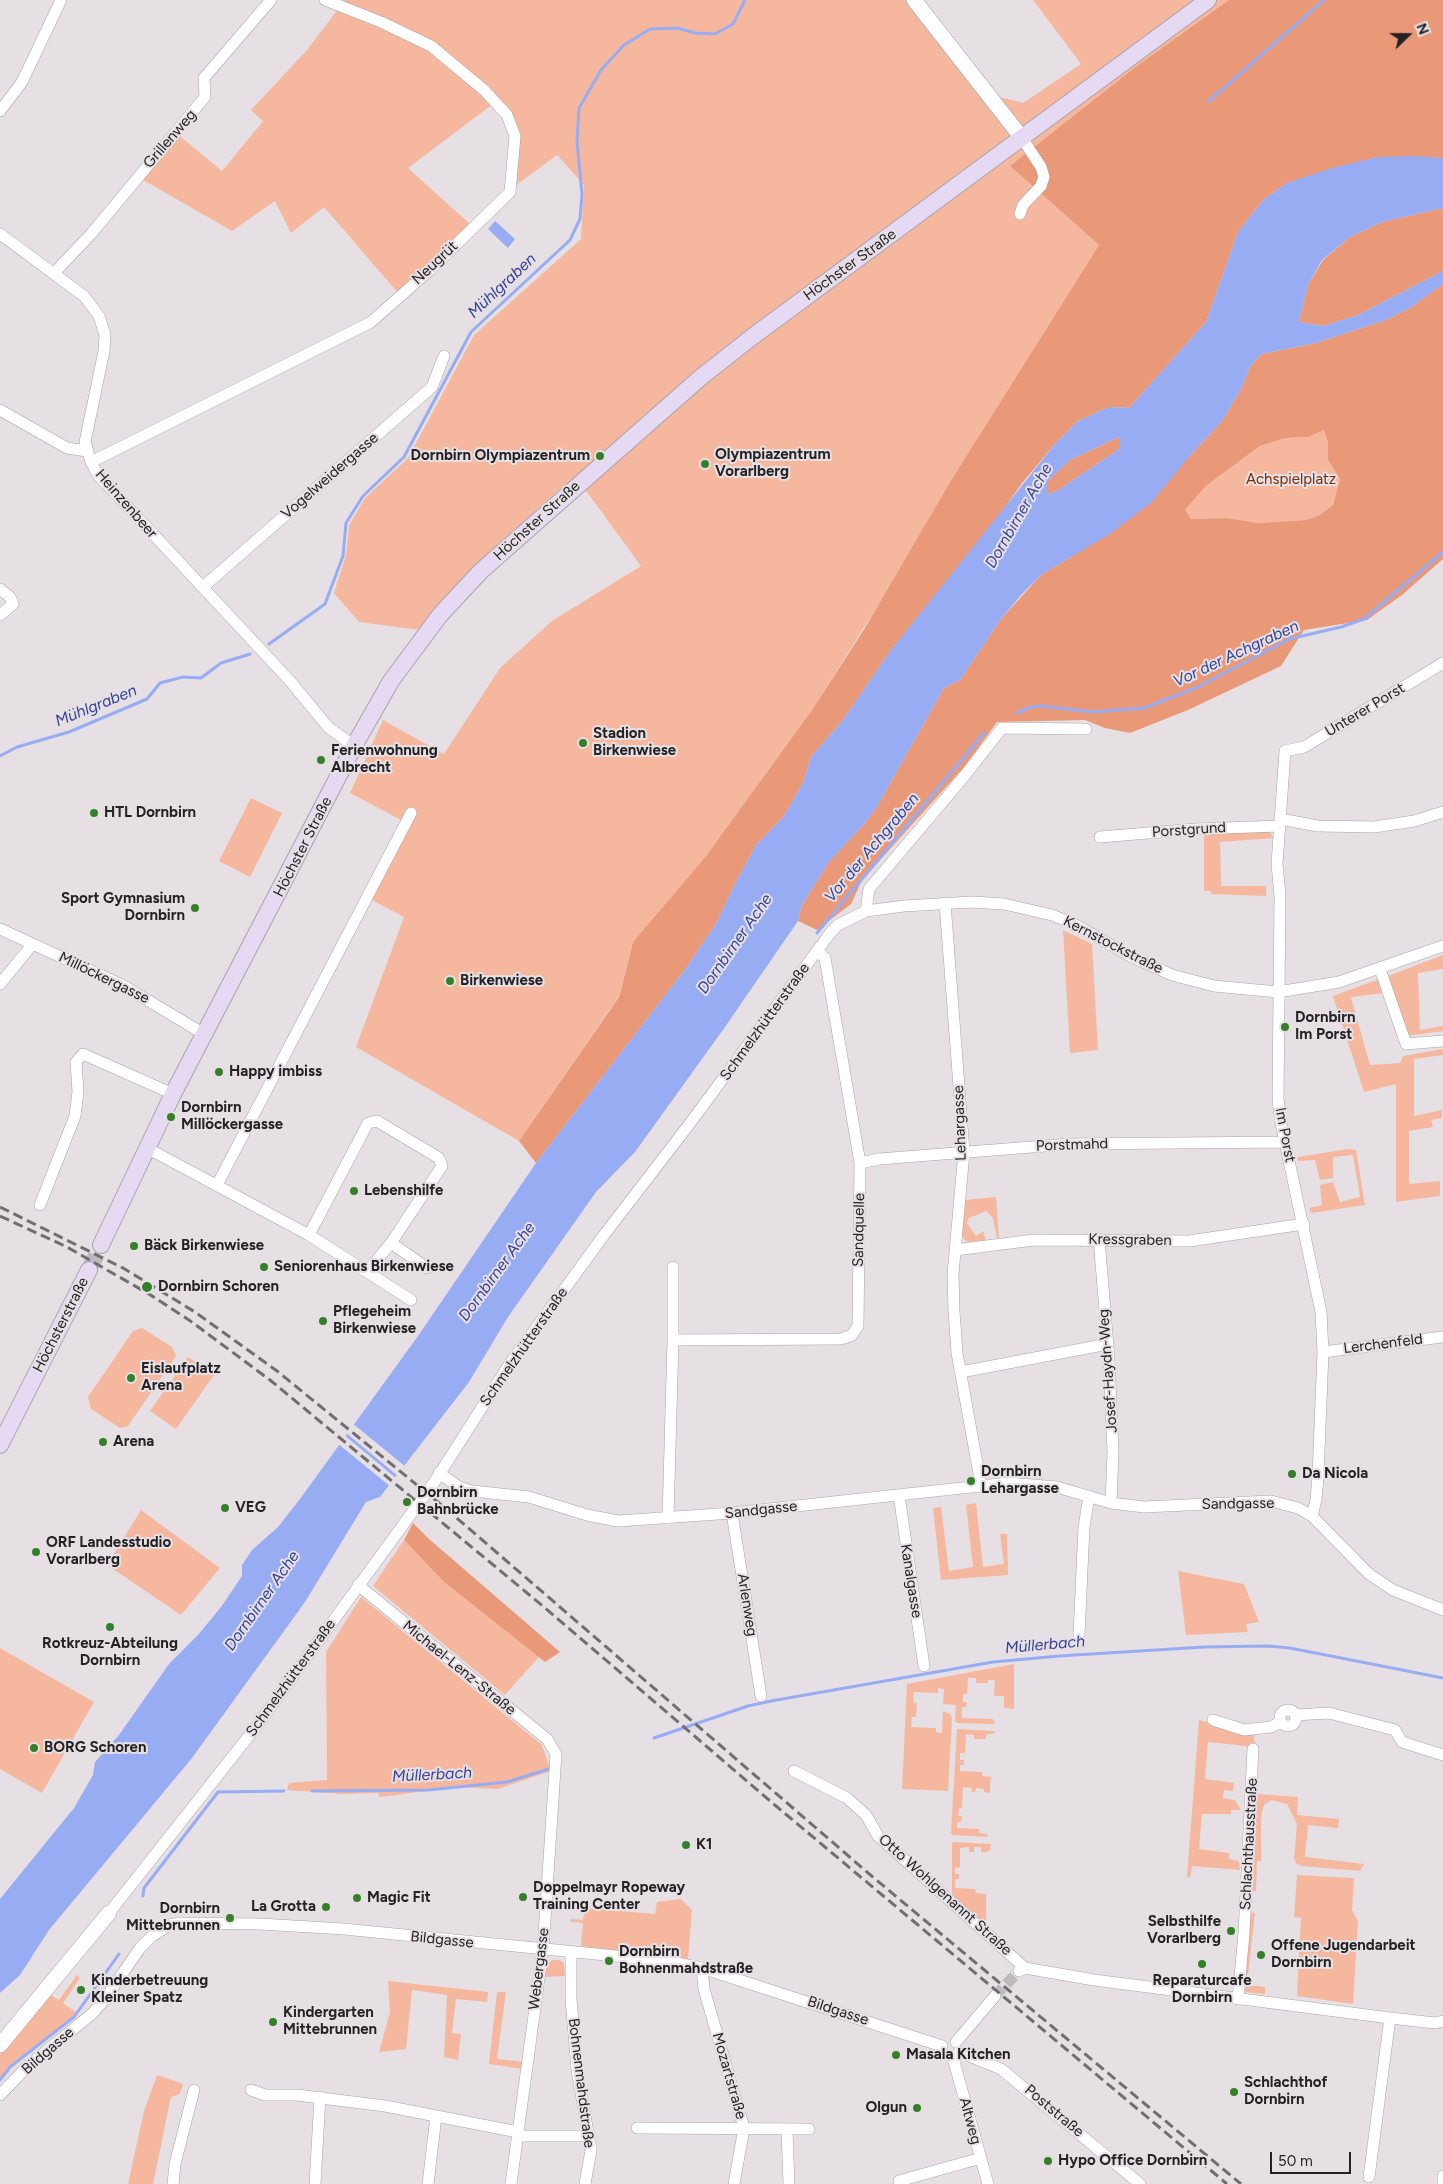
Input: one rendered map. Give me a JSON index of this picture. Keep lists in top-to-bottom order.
{
  "streets": {
    "main road": ["Höchster Straße", "Höchsterstraße"],
    "street": [
      "Grillenweg",
      "Neugrüt",
      "Vogelweidergasse",
      "Heinzenbeer",
      "Unterer Porst",
      "Porstgrund",
      "Kernstockstraße",
      "Millöckergasse",
      "Schmelzhütterstraße",
      "Lehargasse",
      "Im Porst",
      "Porstmahd",
      "Sandquelle",
      "Kressgraben",
      "Lerchenfeld",
      "Josef-Haydn-Weg",
      "Sandgasse",
      "Kanalgasse",
      "Arlenweg",
      "Michael-Lenz-Straße",
      "Schlachthausstraße",
      "Otto Wohlgenannt Straße",
      "Bildgasse",
      "Webergasse",
      "Mozartstraße",
      "Bohnenmahdstraße",
      "Poststraße",
      "Altweg"
    ]
  },
  "crossings": [
    ["Grillenweg", "Heinzenbeer"],
    ["Neugrüt", "Heinzenbeer"],
    ["Höchster Straße", "Heinzenbeer"],
    ["Höchster Straße", "Millöckergasse"],
    ["Vogelweidergasse", "Heinzenbeer"],
    ["Unterer Porst", "Im Porst"],
    ["Porstgrund", "Im Porst"],
    ["Kernstockstraße", "Schmelzhütterstraße"],
    ["Kernstockstraße", "Lehargasse"],
    ["Kernstockstraße", "Im Porst"],
    ["Schmelzhütterstraße", "Sandquelle"],
    ["Schmelzhütterstraße", "Sandgasse"],
    ["Schmelzhütterstraße", "Michael-Lenz-Straße"],
    ["Lehargasse", "Porstmahd"],
    ["Lehargasse", "Kressgraben"],
    ["Lehargasse", "Sandgasse"],
    ["Im Porst", "Porstmahd"],
    ["Im Porst", "Kressgraben"],
    ["Im Porst", "Lerchenfeld"],
    ["Im Porst", "Sandgasse"],
    ["Porstmahd", "Sandquelle"],
    ["Kressgraben", "Josef-Haydn-Weg"],
    ["Josef-Haydn-Weg", "Sandgasse"],
    ["Sandgasse", "Kanalgasse"],
    ["Sandgasse", "Arlenweg"],
    ["Michael-Lenz-Straße", "Webergasse"],
    ["Schlachthausstraße", "Otto Wohlgenannt Straße"],
    ["Bildgasse", "Webergasse"],
    ["Bildgasse", "Mozartstraße"],
    ["Bildgasse", "Bohnenmahdstraße"],
    ["Bildgasse", "Poststraße"],
    ["Bildgasse", "Altweg"],
    ["Poststraße", "Altweg"]
  ],
  "water": [
    "Mühlgraben",
    "Dornbirner Ache",
    "Vor der Achgraben",
    "Müllerbach"
  ],
  "parks": ["Achspielplatz"],
  "places": [
    "Dornbirn Olympiazentrum",
    "Olympiazentrum Vorarlberg",
    "Stadion Birkenwiese",
    "Ferienwohnung Albrecht",
    "HTL Dornbirn",
    "Sport Gymnasium Dornbirn",
    "Birkenwiese",
    "Dornbirn Im Porst",
    "Happy imbiss",
    "Dornbirn Millöckergasse",
    "Lebenshilfe",
    "Bäck Birkenwiese",
    "Seniorenhaus Birkenwiese",
    "Dornbirn Schoren",
    "Pflegeheim Birkenwiese",
    "Eislaufplatz Arena",
    "Arena",
    "Da Nicola",
    "Dornbirn Lehargasse",
    "Dornbirn Bahnbrücke",
    "VEG",
    "ORF Landesstudio Vorarlberg",
    "Rotkreuz-Abteilung Dornbirn",
    "BORG Schoren",
    "K1",
    "Doppelmayr Ropeway Training Center",
    "Magic Fit",
    "La Grotta",
    "Dornbirn Mittebrunnen",
    "Selbsthilfe Vorarlberg",
    "Offene Jugendarbeit Dornbirn",
    "Dornbirn Bohnenmahdstraße",
    "Reparaturcafe Dornbirn",
    "Kinderbetreuung Kleiner Spatz",
    "Kindergarten Mittebrunnen",
    "Masala Kitchen",
    "Schlachthof Dornbirn",
    "Olgun",
    "Hypo Office Dornbirn"
  ],
  "scale_bar": "50 m",
  "north": "right"
}
